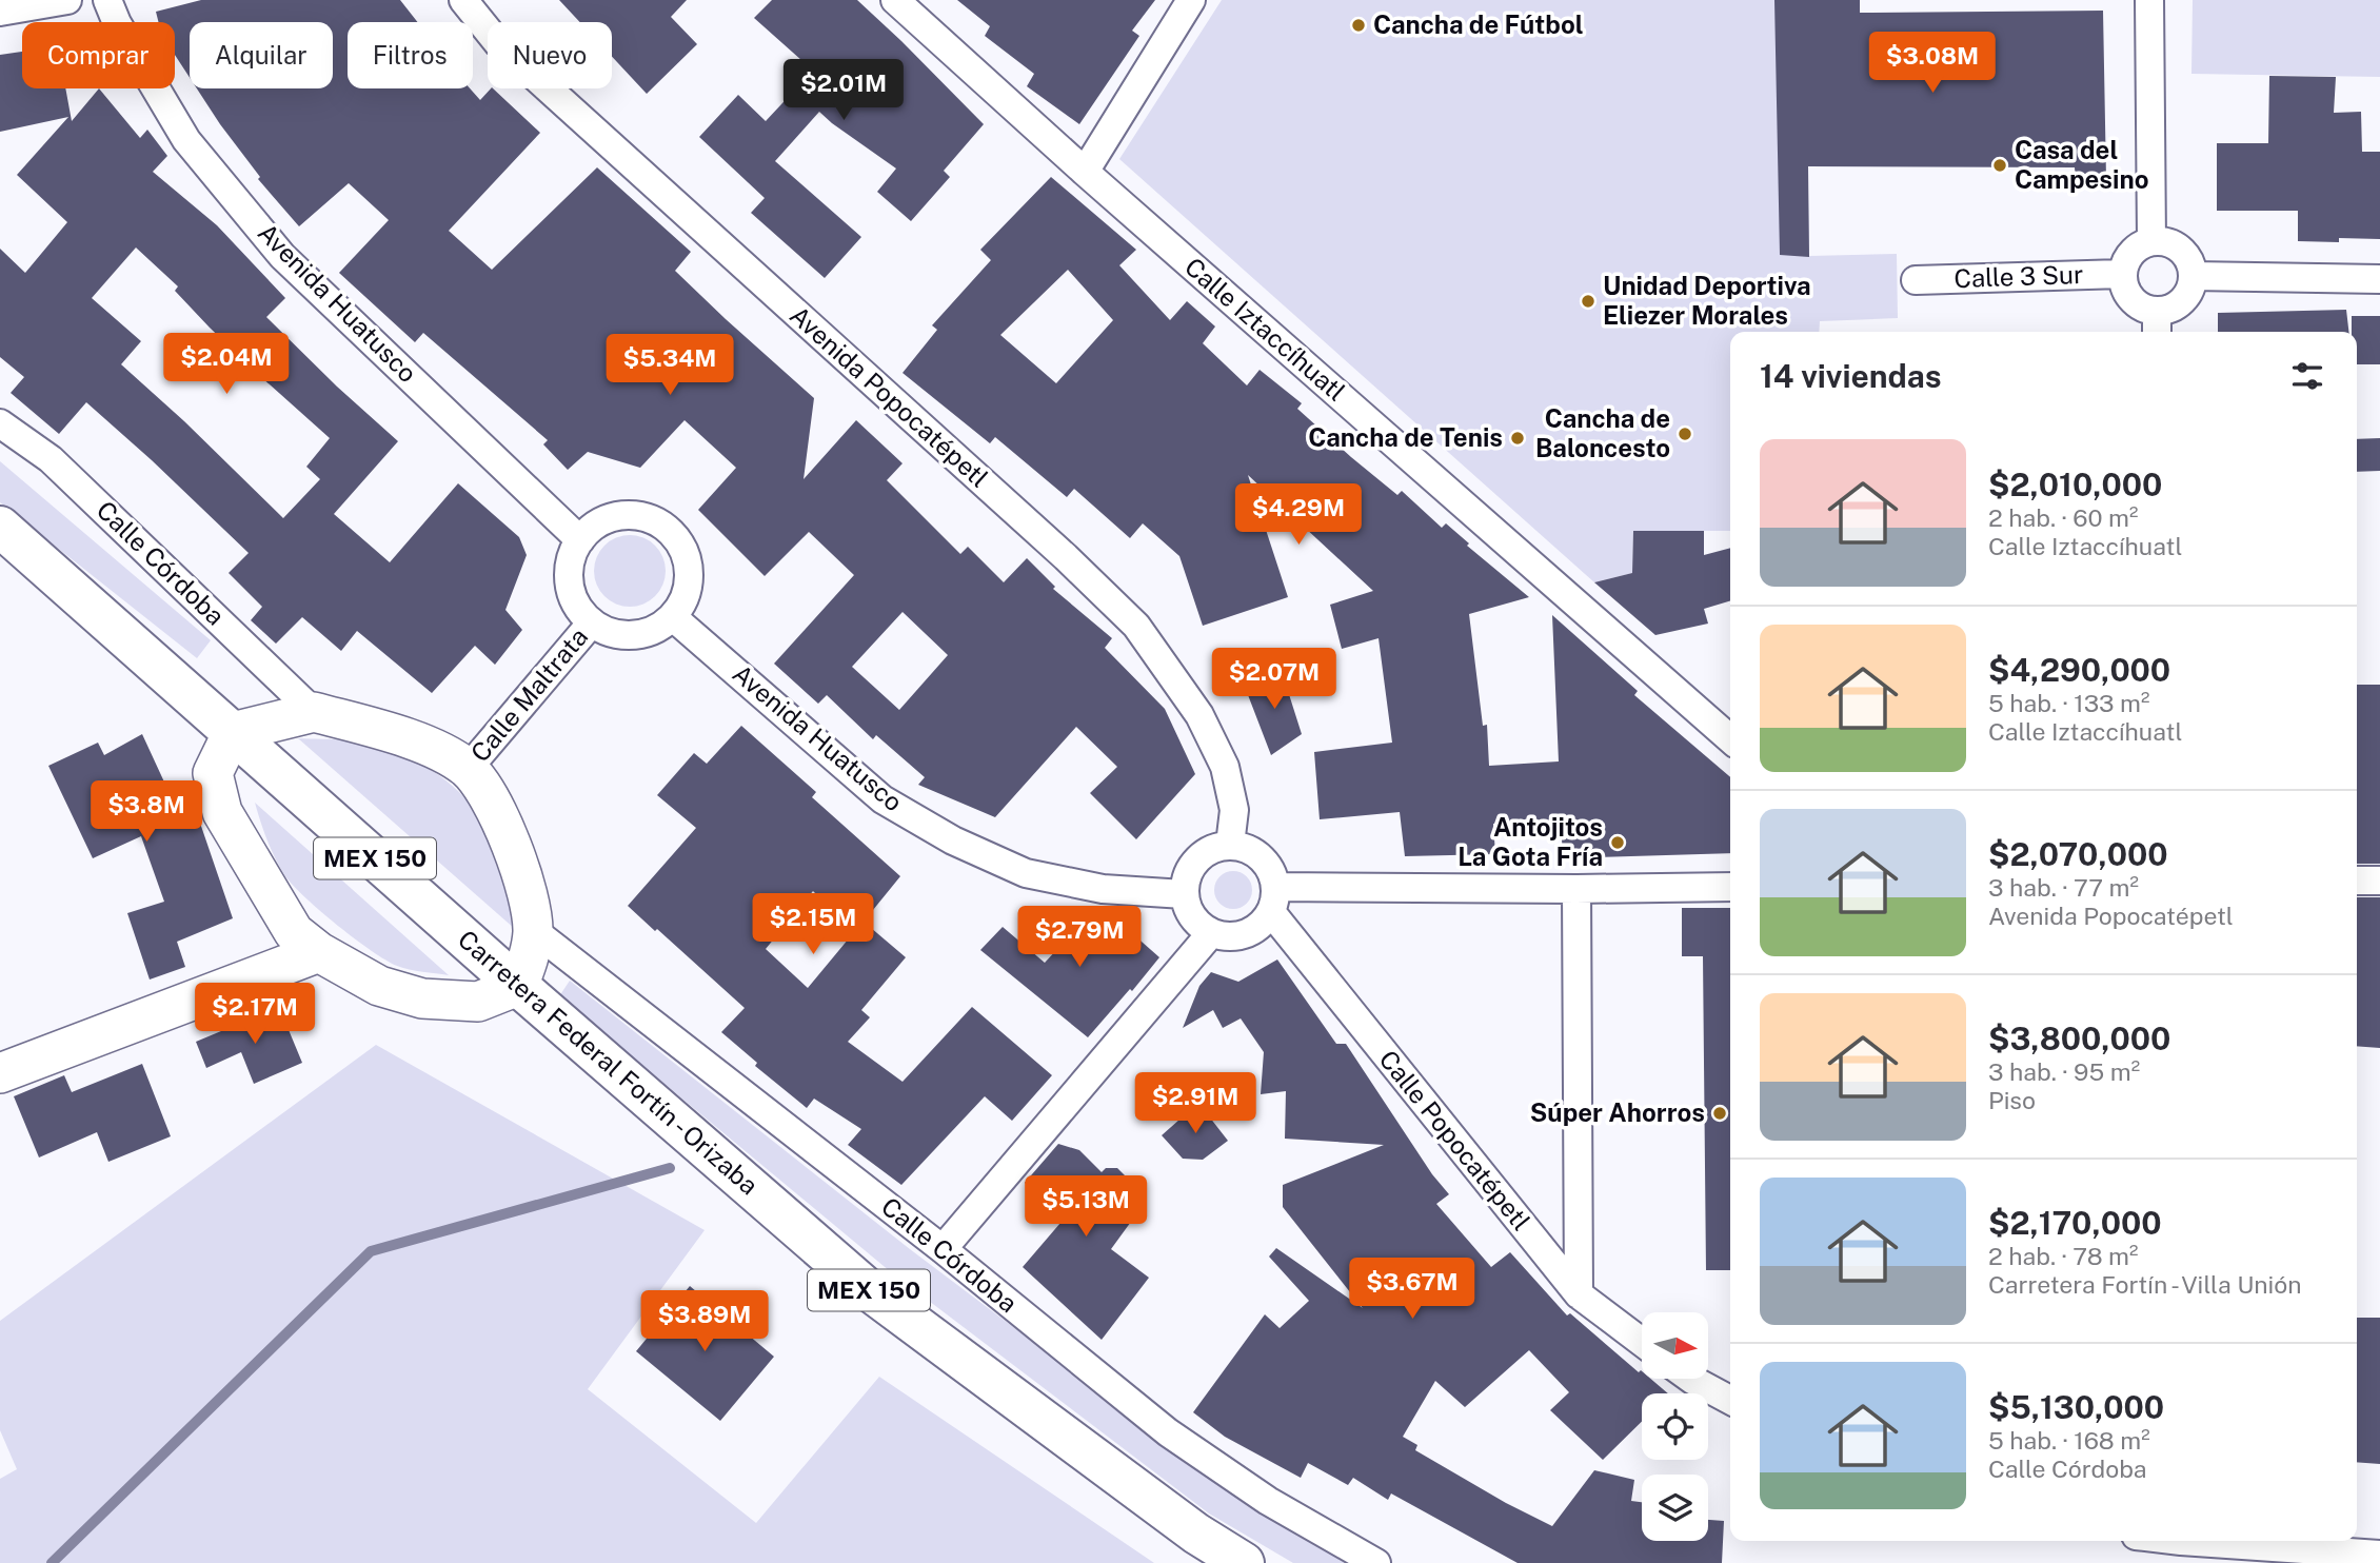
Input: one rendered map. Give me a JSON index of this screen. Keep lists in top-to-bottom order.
{
  "streets": {
    "main road": ["MEX 150", "Carretera Federal Fortín - Orizaba"],
    "street": [
      "Calle 3 Sur",
      "Avenida Huatusco",
      "Calle Iztaccíhuatl",
      "Avenida Popocatépetl",
      "Calle Córdoba",
      "Calle Maltrata",
      "Calle Popocatépetl"
    ]
  },
  "crossings": [
    ["Avenida Huatusco", "Avenida Popocatépetl"],
    ["Avenida Huatusco", "Calle Maltrata"],
    ["Avenida Huatusco", "Calle Popocatépetl"],
    ["Avenida Popocatépetl", "Calle Popocatépetl"]
  ],
  "places": [
    "Cancha de Fútbol",
    "Casa del Campesino",
    "Unidad Deportiva Eliezer Morales",
    "Cancha de Baloncesto",
    "Cancha de Tenis",
    "Antojitos La Gota Fría",
    "Súper Ahorros"
  ],
  "north": "right",
  "page": {
    "chip": [
      "Comprar",
      "Alquilar",
      "Filtros",
      "Nuevo"
    ],
    "price": [
      "$3.08M",
      "$2.01M",
      "$2.04M",
      "$5.34M",
      "$4.29M",
      "$2.07M",
      "$3.8M",
      "$2.15M",
      "$2.79M",
      "$2.17M",
      "$2.91M",
      "$5.13M",
      "$3.67M",
      "$3.89M"
    ],
    "heading": "14 viviendas",
    "list": [
      {
        "name": "$2,010,000",
        "note": "2 hab. · 60 m² · Calle Iztaccíhuatl"
      },
      {
        "name": "$4,290,000",
        "note": "5 hab. · 133 m² · Calle Iztaccíhuatl"
      },
      {
        "name": "$2,070,000",
        "note": "3 hab. · 77 m² · Avenida Popocatépetl"
      },
      {
        "name": "$3,800,000",
        "note": "3 hab. · 95 m² · Piso"
      },
      {
        "name": "$2,170,000",
        "note": "2 hab. · 78 m² · Carretera Fortín - Villa Unión"
      },
      {
        "name": "$5,130,000",
        "note": "5 hab. · 168 m² · Calle Córdoba"
      }
    ]
  }
}
